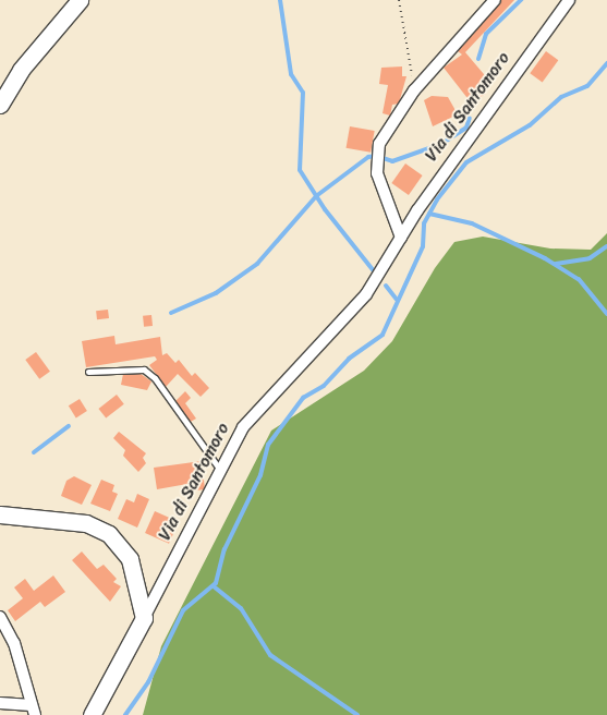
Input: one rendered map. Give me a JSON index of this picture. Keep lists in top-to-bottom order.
{
  "streets": {
    "main road": ["Via di Santomoro"]
  }
}
